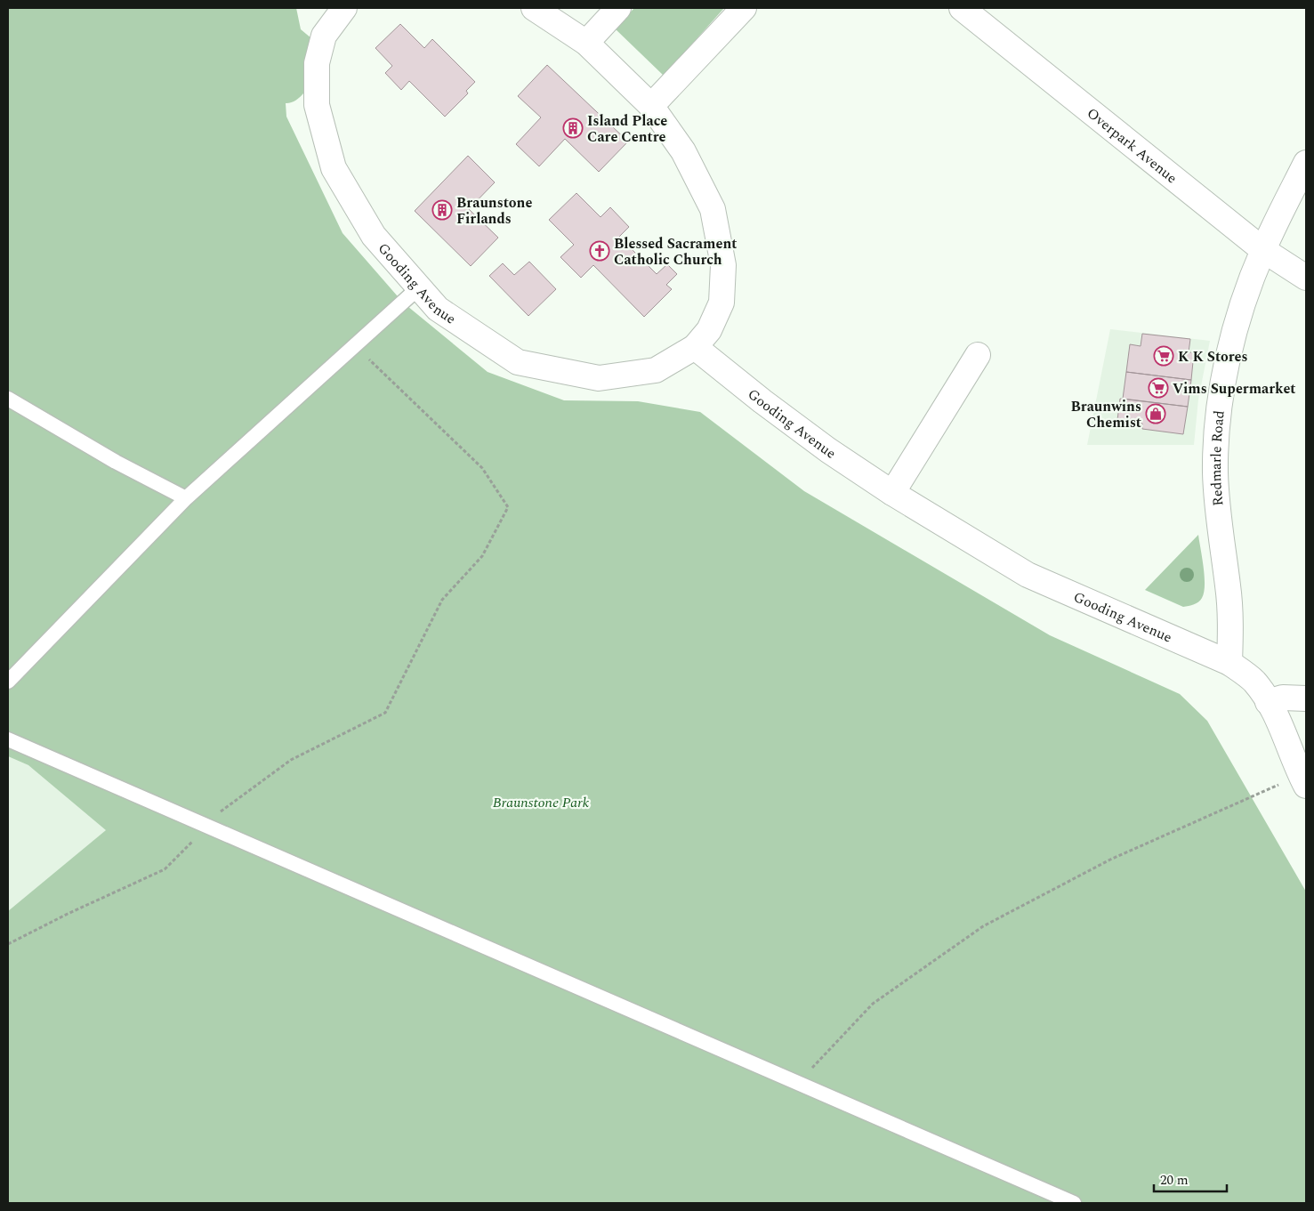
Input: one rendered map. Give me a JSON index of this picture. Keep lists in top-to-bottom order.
{
  "streets": {
    "street": ["Overpark Avenue", "Gooding Avenue", "Redmarle Road"]
  },
  "crossings": [
    ["Overpark Avenue", "Redmarle Road"],
    ["Gooding Avenue", "Redmarle Road"]
  ],
  "parks": ["Braunstone Park"],
  "places": {
    "building": ["Island Place Care Centre", "Braunstone Firlands"],
    "church": ["Blessed Sacrament Catholic Church"],
    "supermarket": ["K K Stores", "Vims Supermarket"],
    "shop": ["Braunwins Chemist"]
  },
  "scale_bar": "20 m"
}
